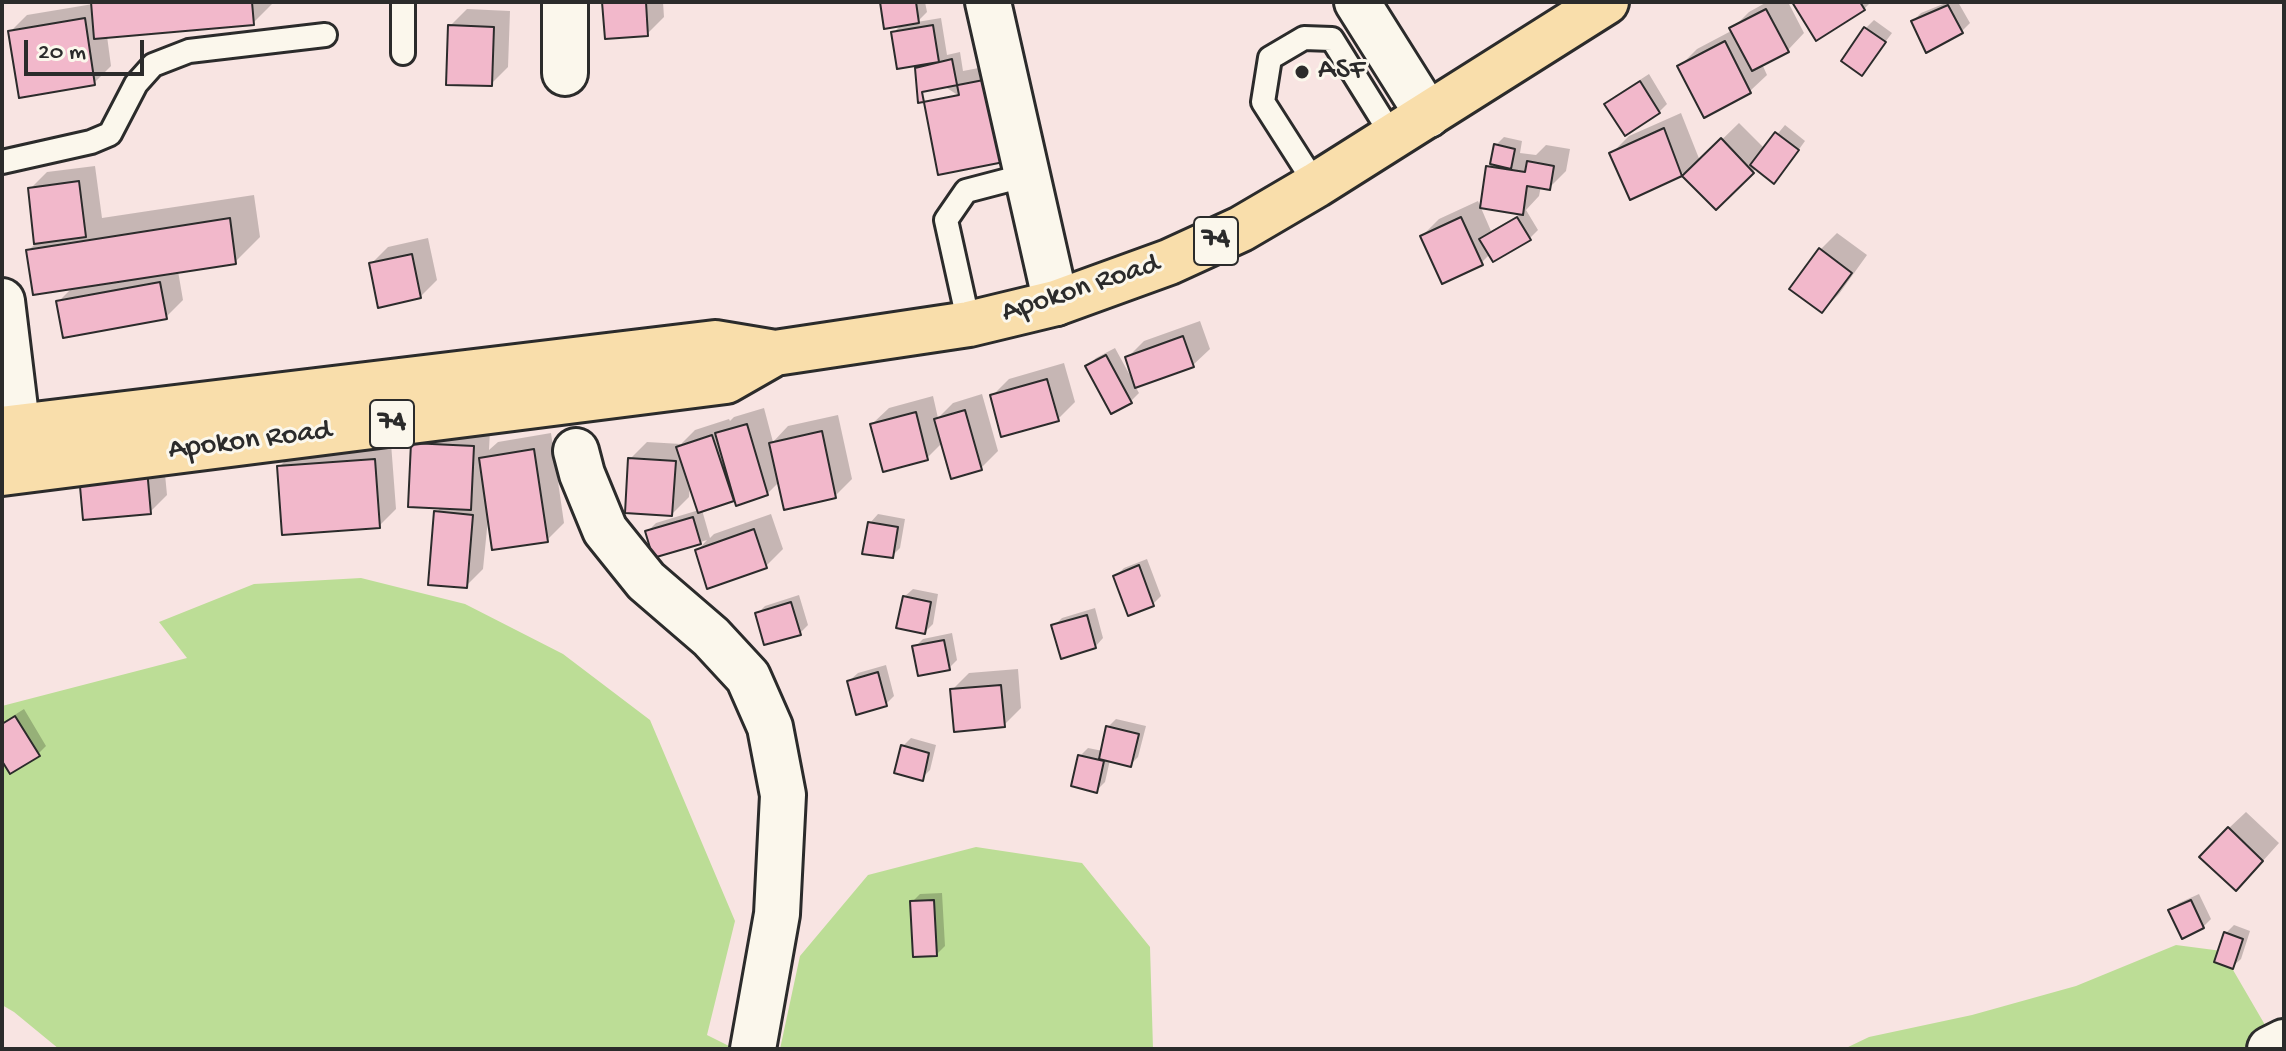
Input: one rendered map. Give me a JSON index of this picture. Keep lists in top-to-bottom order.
{
  "streets": {
    "highway": ["74", "Apokon Road"]
  },
  "places": ["ASF"],
  "scale_bar": "20 m"
}
